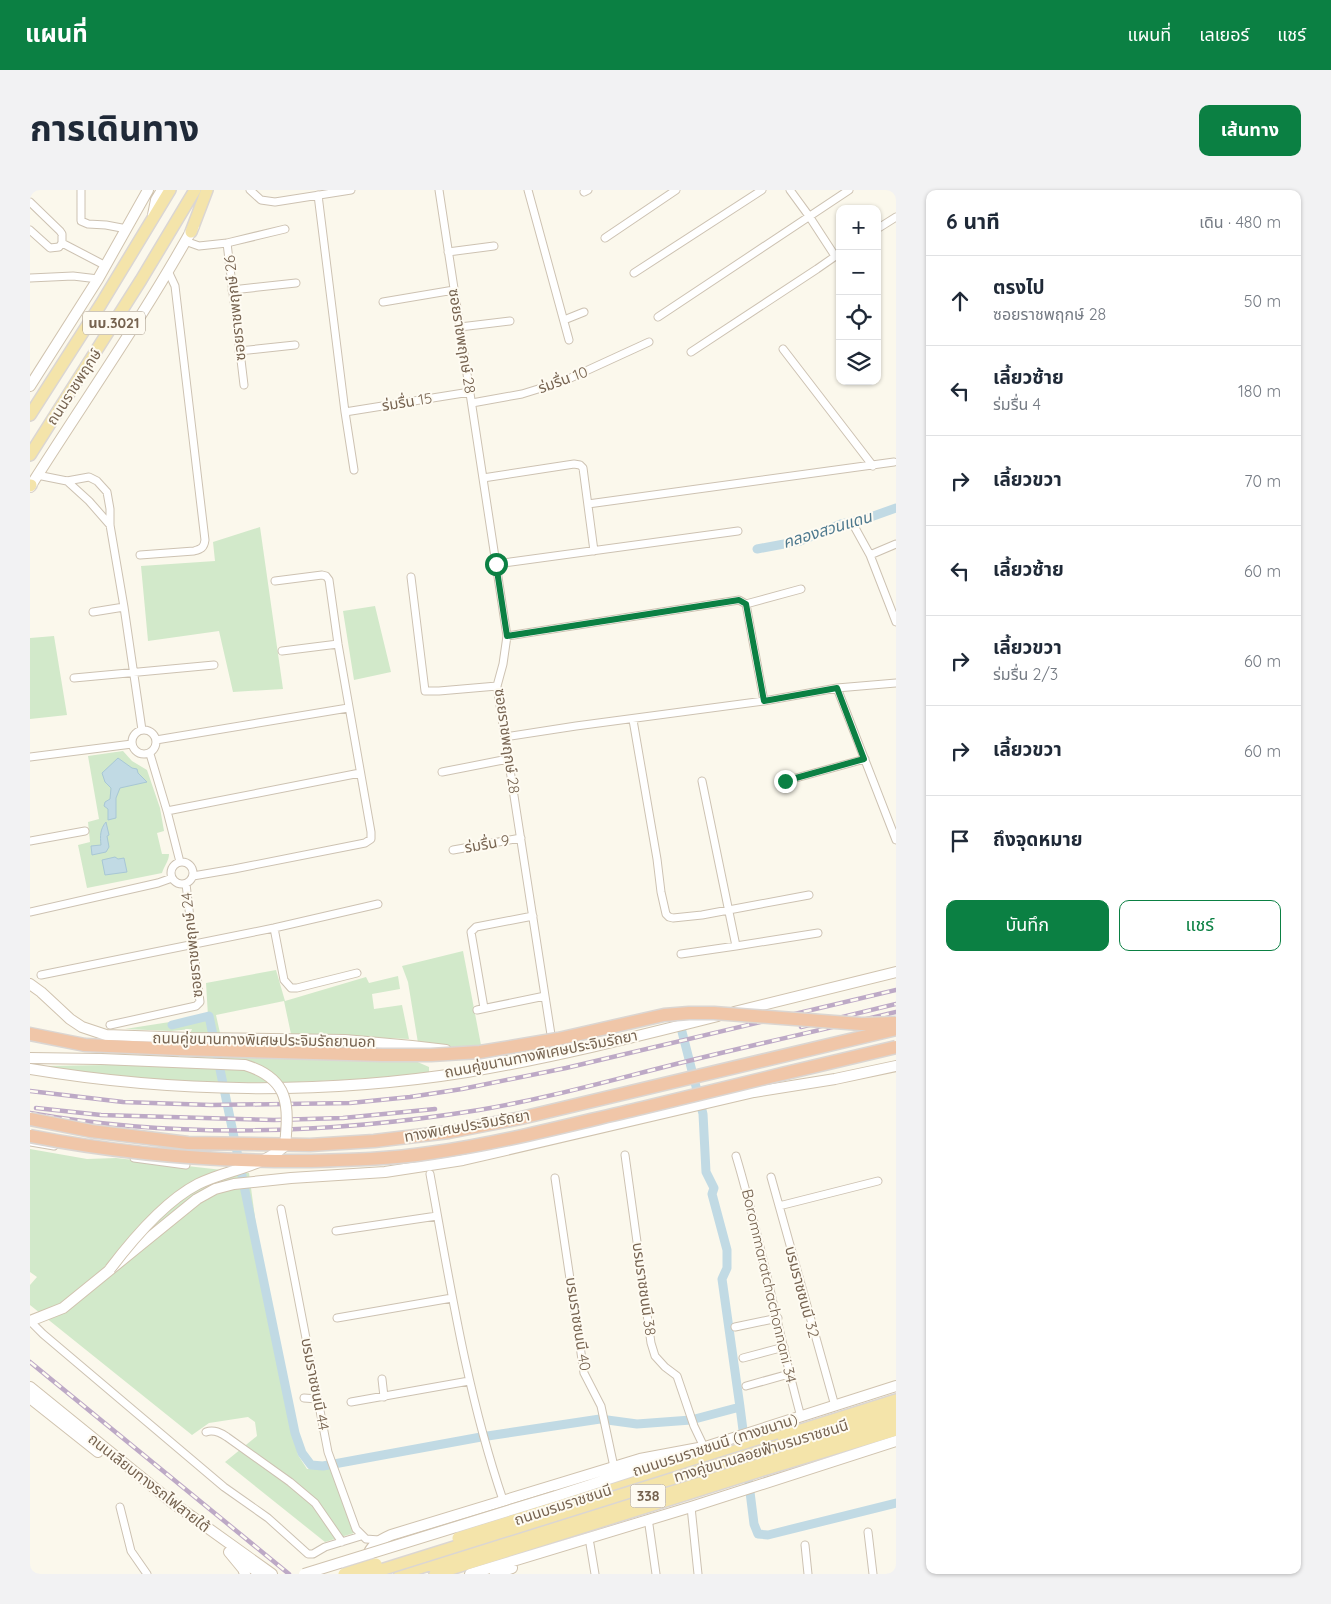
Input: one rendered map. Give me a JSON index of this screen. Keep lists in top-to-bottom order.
{
  "streets": {
    "highway": ["ทางพิเศษประจิมรัถยา"],
    "main road": [
      "นบ.3021",
      "ถนนราชพฤกษ์",
      "ถนนคู่ขนานทางพิเศษประจิมรัถยานอก",
      "ถนนคู่ขนานทางพิเศษประจิมรัถยา",
      "ถนนบรมราชชนนี (ทางขนาน)",
      "ทางคู่ขนานลอยฟ้าบรมราชชนนี",
      "ถนนเลียบทางรถไฟสายใต้",
      "338",
      "ถนนบรมราชชนนี"
    ],
    "street": [
      "ซอยราชพฤกษ์ 26",
      "ซอยราชพฤกษ์ 28",
      "ร่มรื่น 10",
      "ร่มรื่น 15",
      "ร่มรื่น 9",
      "ซอยราชพฤกษ์ 24",
      "Borommaratchachonnani 34",
      "บรมราชชนนี 38",
      "บรมราชชนนี 32",
      "บรมราชชนนี 40",
      "บรมราชชนนี 44"
    ]
  },
  "crossings": [
    ["ซอยราชพฤกษ์ 26", "นบ.3021"],
    ["ซอยราชพฤกษ์ 28", "ร่มรื่น 10"],
    ["ซอยราชพฤกษ์ 28", "ร่มรื่น 15"],
    ["ซอยราชพฤกษ์ 28", "ร่มรื่น 9"],
    ["ซอยราชพฤกษ์ 28", "ถนนคู่ขนานทางพิเศษประจิมรัถยา"],
    ["ถนนคู่ขนานทางพิเศษประจิมรัถยานอก", "ถนนคู่ขนานทางพิเศษประจิมรัถยา"],
    ["Borommaratchachonnani 34", "ถนนบรมราชชนนี (ทางขนาน)"],
    ["บรมราชชนนี 38", "ถนนบรมราชชนนี (ทางขนาน)"],
    ["บรมราชชนนี 32", "ถนนบรมราชชนนี (ทางขนาน)"],
    ["ถนนบรมราชชนนี (ทางขนาน)", "ถนนบรมราชชนนี"],
    ["338", "ถนนบรมราชชนนี"]
  ],
  "water": ["คลองสวนแดน"],
  "page": {
    "header": "แผนที่",
    "nav": ["แผนที่", "เลเยอร์", "แชร์"],
    "title": "การเดินทาง",
    "buttons": [
      "เส้นทาง",
      ["บันทึก", "แชร์"]
    ],
    "heading": ["6 นาที", "เดิน · 480 m"],
    "map_buttons": ["+", "−"],
    "list": [
      ["ตรงไป", "ซอยราชพฤกษ์ 28", "50 m"],
      ["เลี้ยวซ้าย", "ร่มรื่น 4", "180 m"],
      ["เลี้ยวขวา", "70 m"],
      ["เลี้ยวซ้าย", "60 m"],
      ["เลี้ยวขวา", "ร่มรื่น 2/3", "60 m"],
      ["เลี้ยวขวา", "60 m"],
      "ถึงจุดหมาย"
    ]
  }
}
